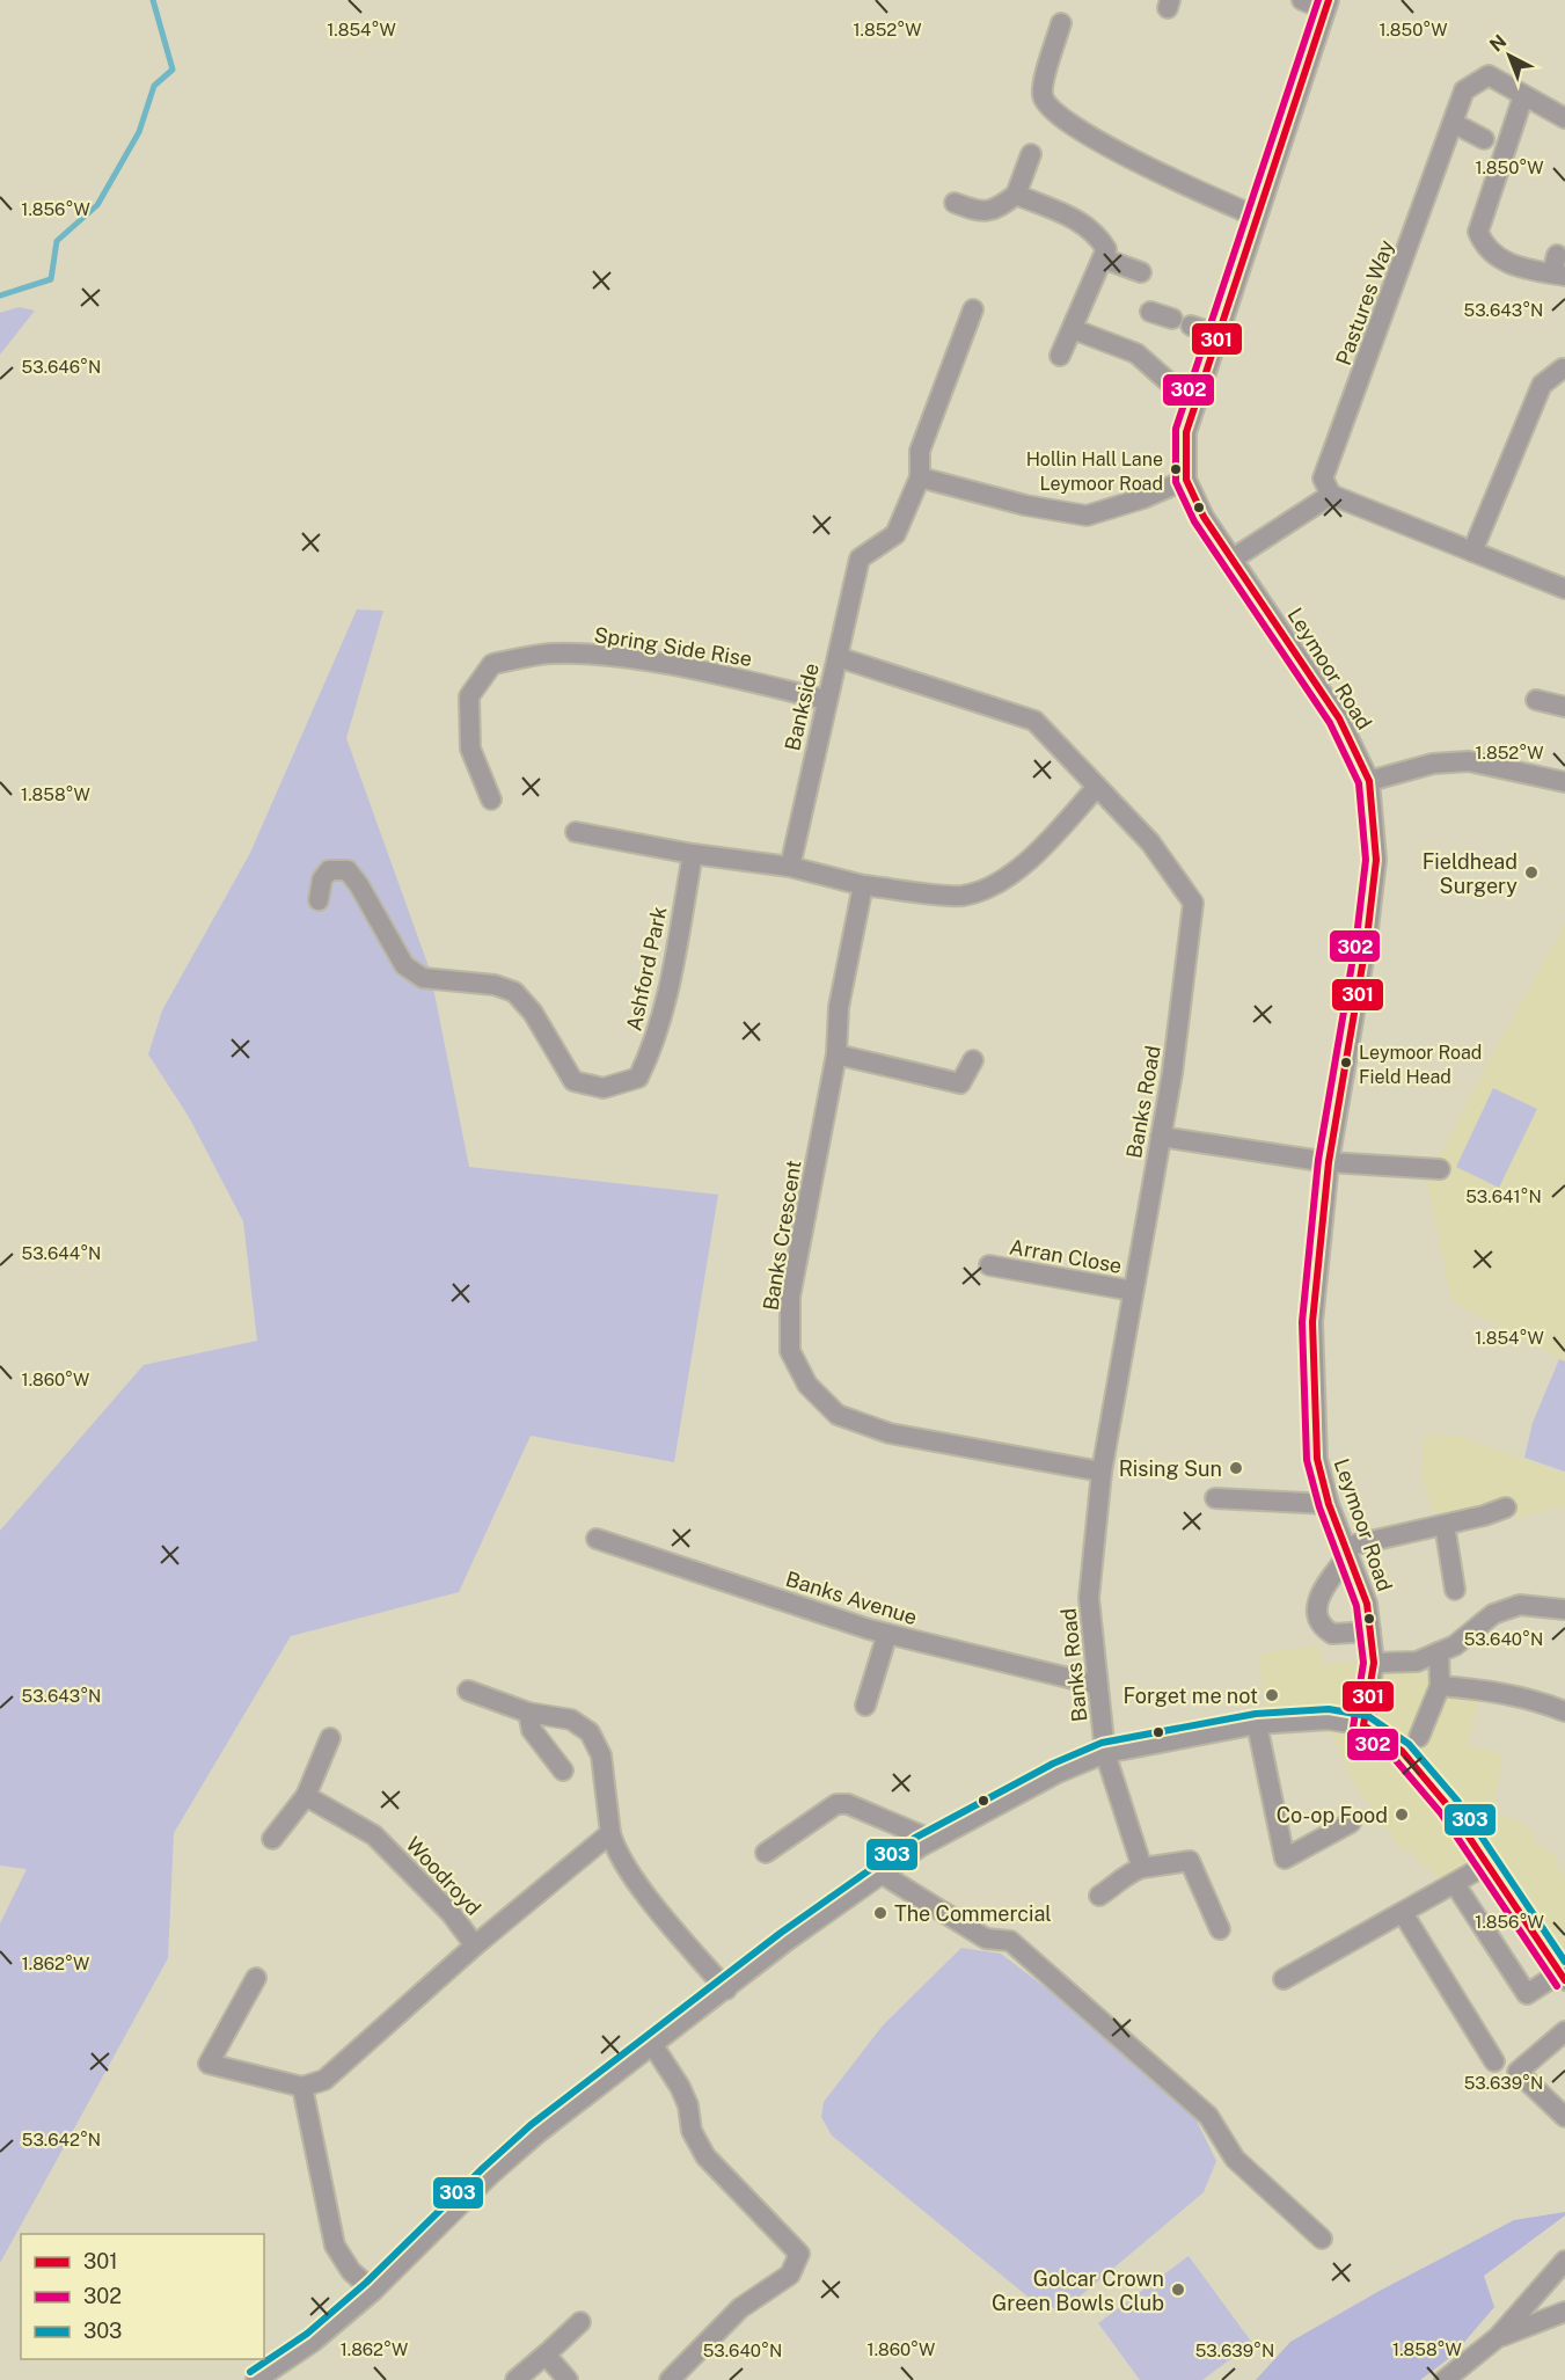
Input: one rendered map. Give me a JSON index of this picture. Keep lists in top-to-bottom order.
{
  "streets": {
    "street": [
      "Pastures Way",
      "Spring Side Rise",
      "Leymoor Road",
      "Bankside",
      "Ashford Park",
      "Banks Road",
      "Banks Crescent",
      "Arran Close",
      "Banks Avenue",
      "Woodroyd"
    ]
  },
  "crossings": [
    ["Spring Side Rise", "Bankside"],
    ["Bankside", "Banks Road"],
    ["Banks Road", "Banks Crescent"],
    ["Banks Road", "Arran Close"],
    ["Banks Road", "Banks Avenue"]
  ],
  "places": [
    "Hollin Hall Lane Leymoor Road",
    "Fieldhead Surgery",
    "Leymoor Road Field Head",
    "Rising Sun",
    "Forget me not",
    "Co-op Food",
    "The Commercial",
    "Golcar Crown Green Bowls Club"
  ],
  "lines": ["transit line 301", "transit line 302", "transit line 303"],
  "legend": ["301", "302", "303"],
  "north": "top left",
  "coordinates": [
    "1.854°W",
    "1.852°W",
    "1.850°W",
    "1.856°W",
    "53.643°N",
    "53.646°N",
    "1.858°W",
    "53.641°N",
    "53.644°N",
    "1.860°W",
    "53.640°N",
    "1.862°W",
    "53.639°N",
    "53.642°N"
  ]
}
